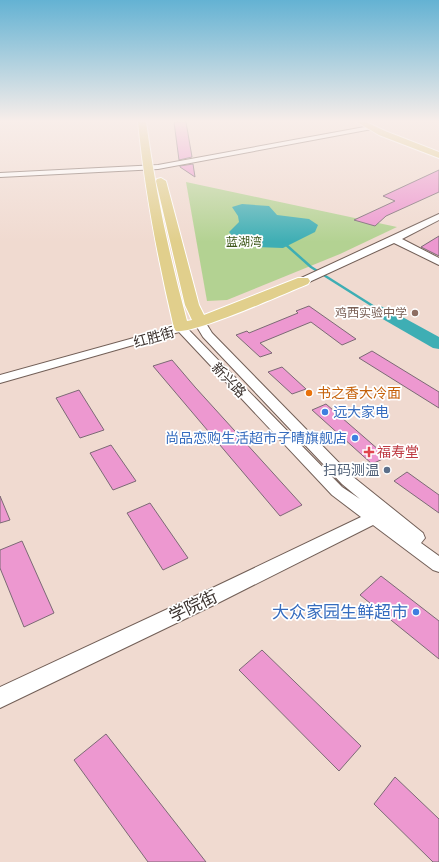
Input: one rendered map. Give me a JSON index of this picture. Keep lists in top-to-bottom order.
{
  "streets": {
    "main road": ["红胜街", "新兴路"],
    "street": ["学院街"]
  },
  "crossings": [
    ["红胜街", "新兴路"],
    ["新兴路", "学院街"]
  ],
  "parks": ["蓝湖湾"],
  "places": {
    "other": [
      "鸡西实验中学",
      "书之香大冷面",
      "远大家电",
      "尚品恋购生活超市子晴旗舰店",
      "扫码测温",
      "大众家园生鲜超市"
    ],
    "health": ["福寿堂"]
  }
}
